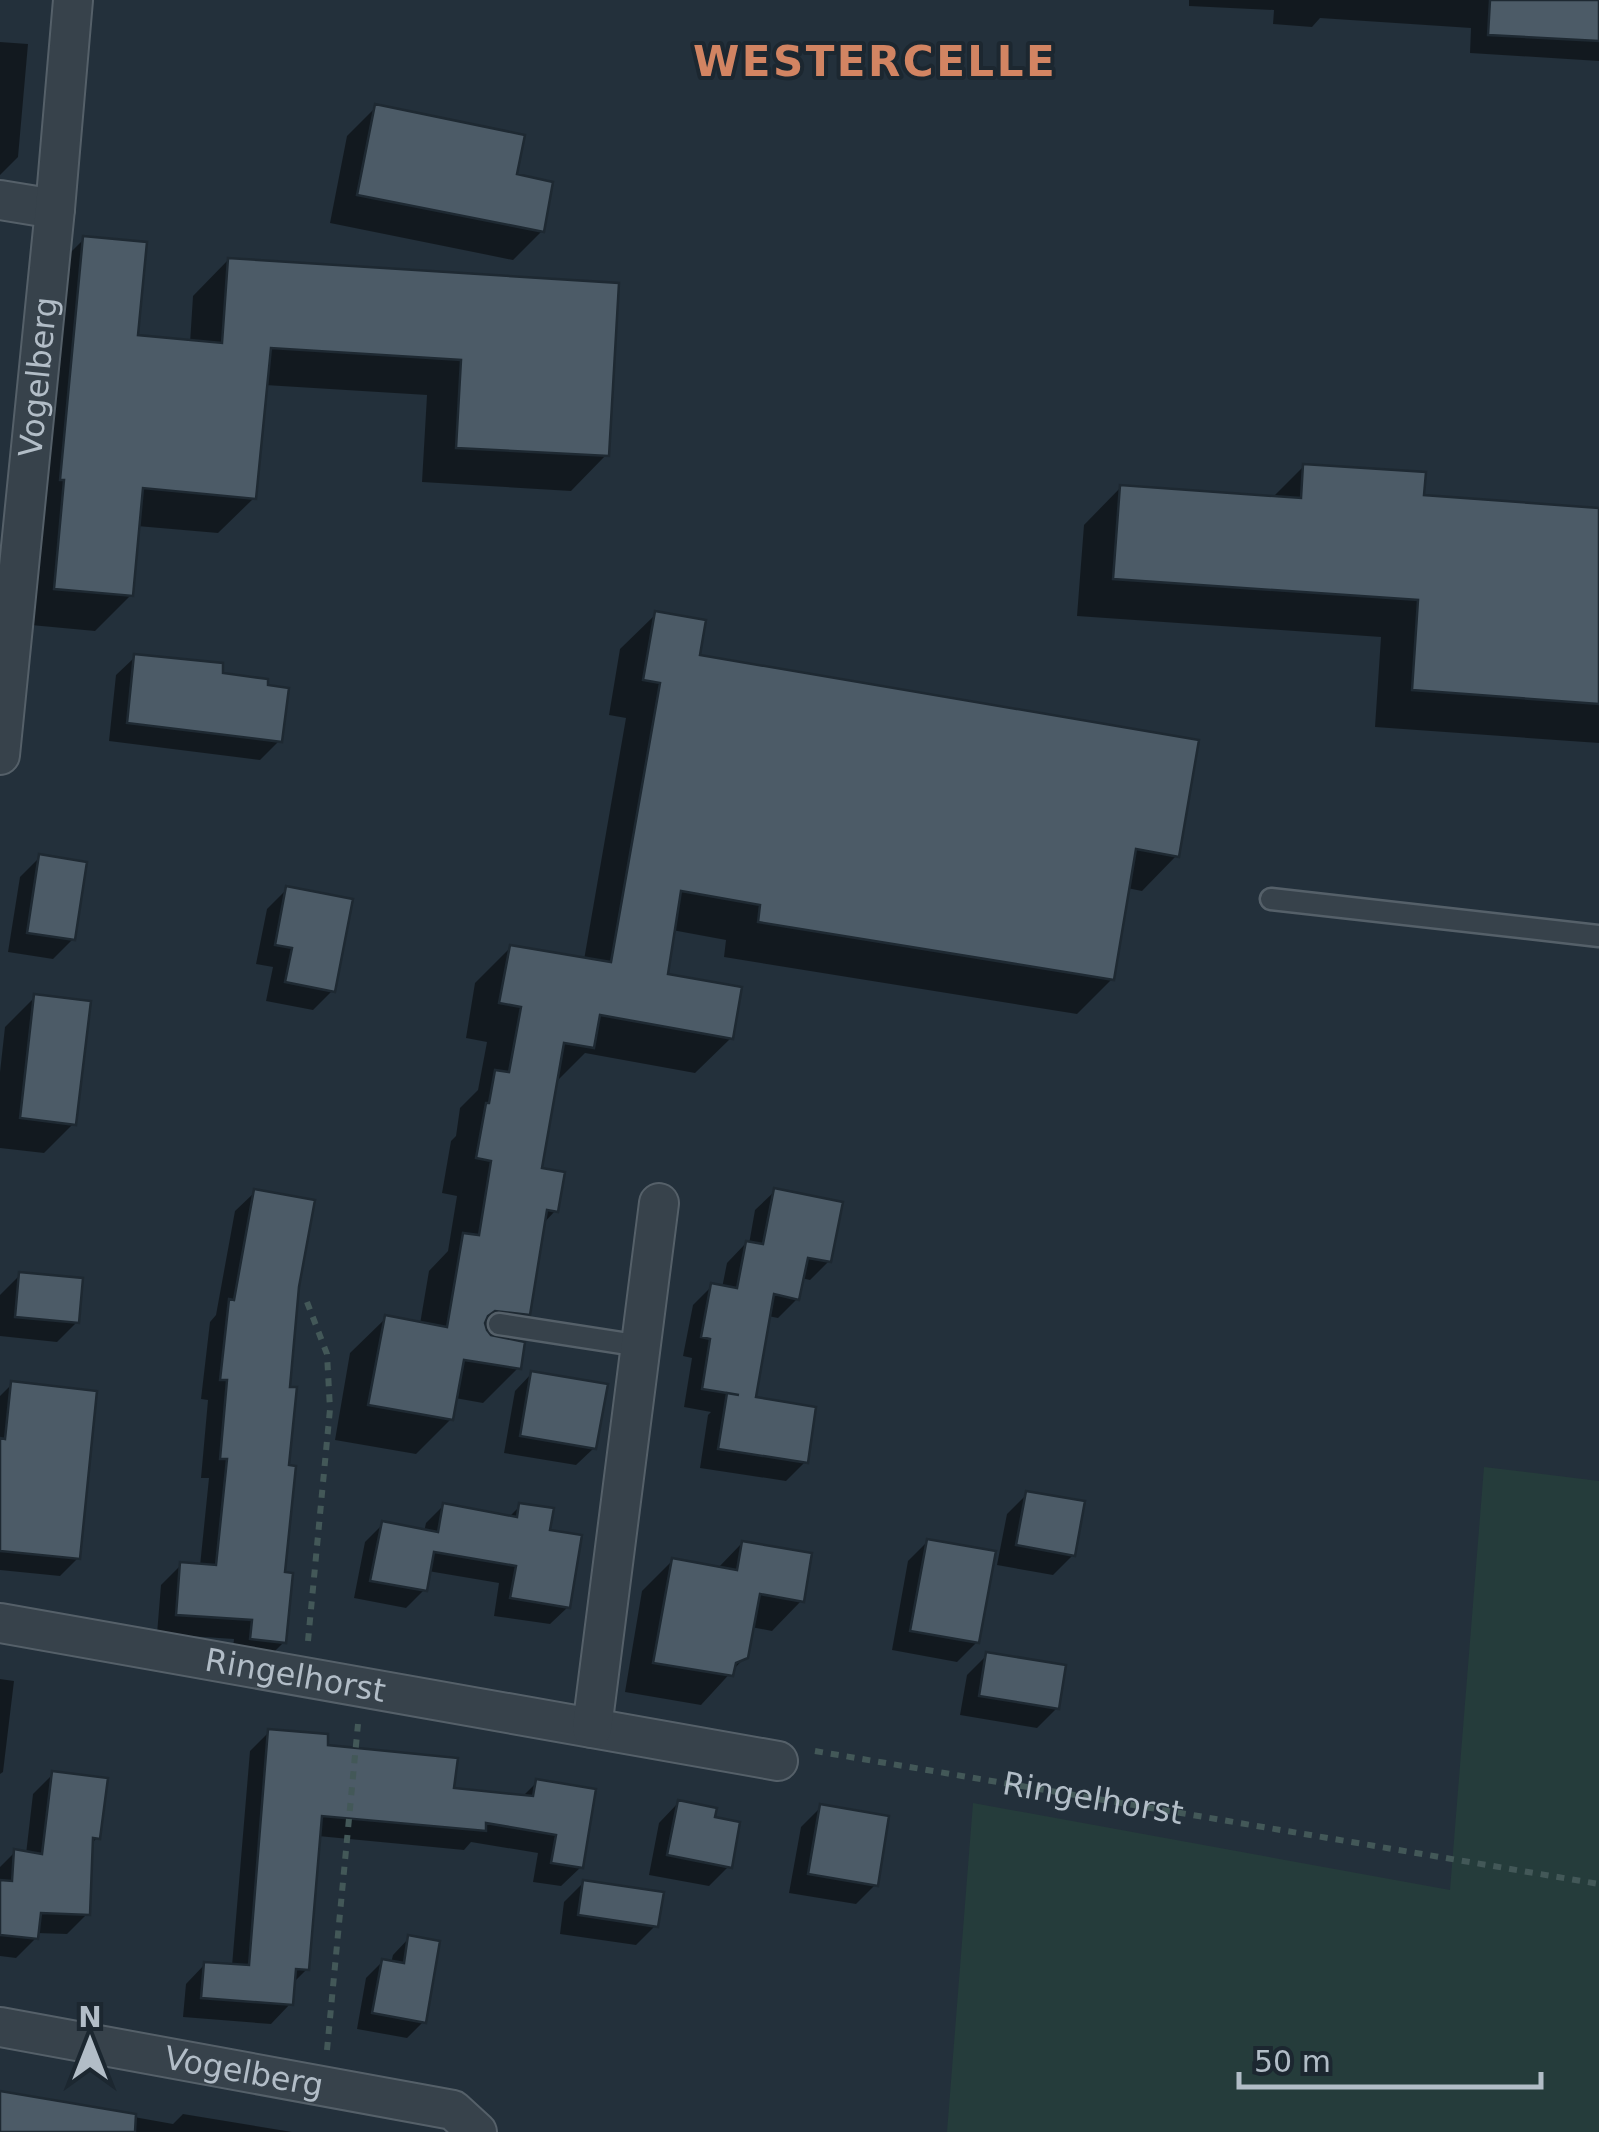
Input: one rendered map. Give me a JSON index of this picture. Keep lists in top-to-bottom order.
{
  "streets": {
    "street": ["Vogelberg", "Ringelhorst"]
  },
  "districts": ["WESTERCELLE"],
  "scale_bar": "50 m",
  "north": "top"
}
